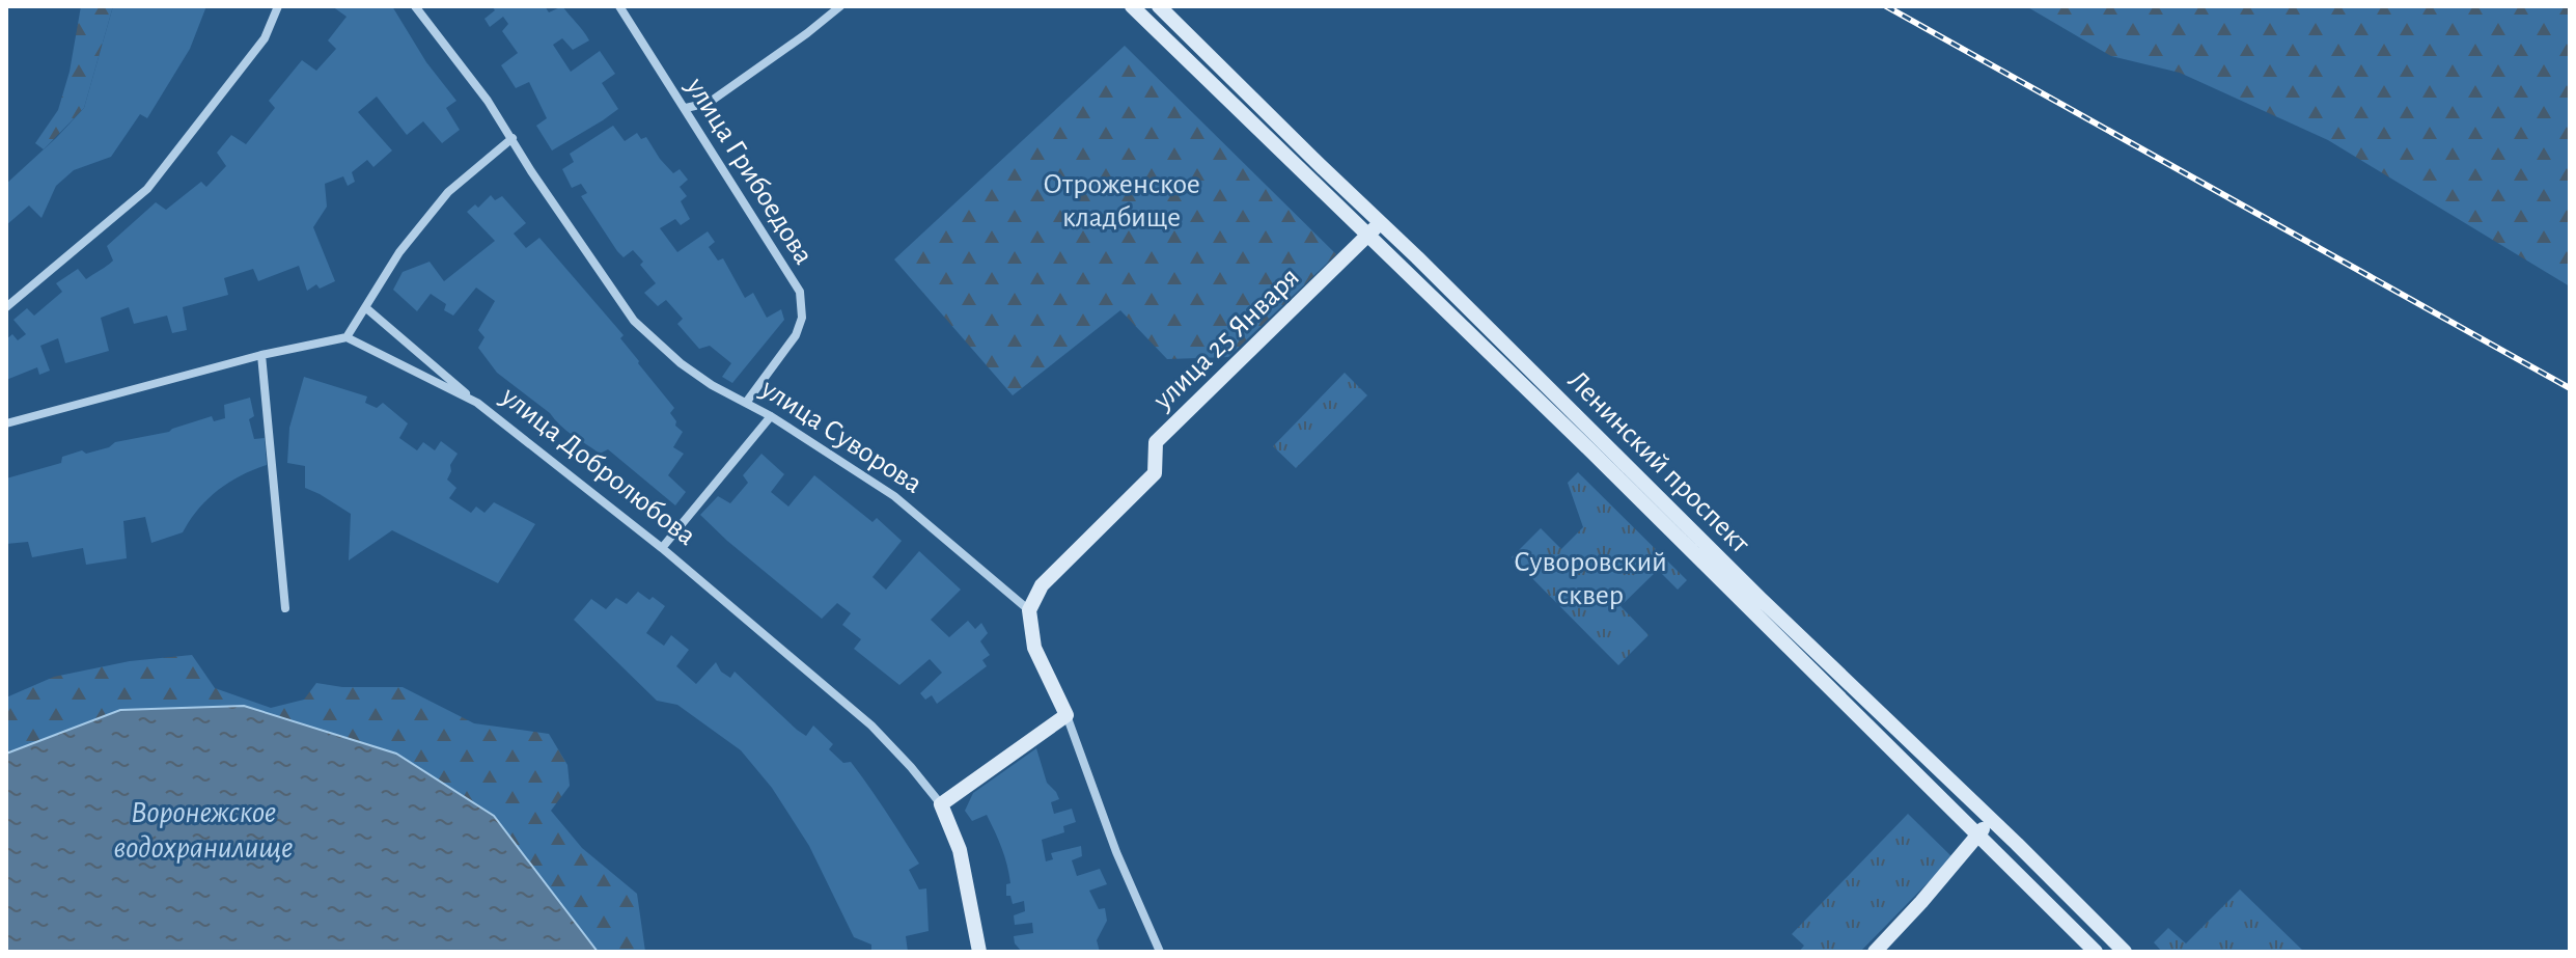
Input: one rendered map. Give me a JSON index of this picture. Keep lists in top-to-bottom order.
{
  "streets": {
    "main road": ["улица 25 Января", "Ленинский проспект", "улица Добролюбова"],
    "street": ["улица Грибоедова", "улица Суворова"]
  },
  "crossings": [
    ["улица Грибоедова", "улица Суворова"],
    ["улица 25 Января", "улица Суворова"],
    ["улица 25 Января", "Ленинский проспект"]
  ],
  "water": ["Воронежское водохранилище"],
  "parks": ["Отроженское кладбище", "Суворовский сквер"]
}
